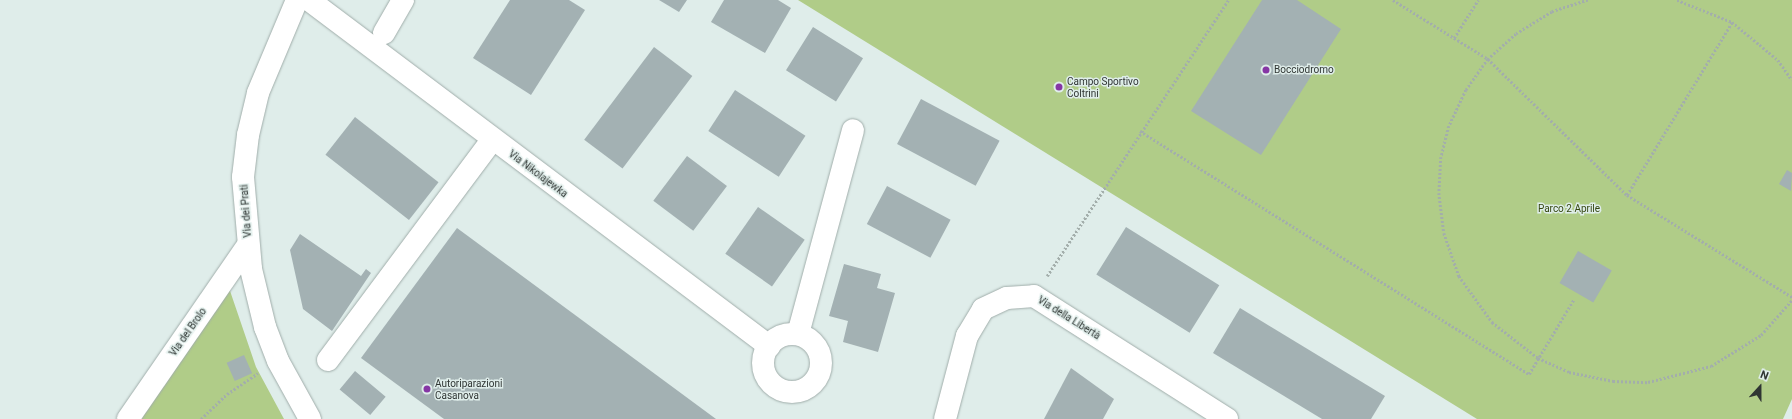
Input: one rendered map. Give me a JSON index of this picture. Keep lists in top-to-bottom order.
{
  "streets": {
    "street": [
      "Via Nikolajewka",
      "Via dei Prati",
      "Via della Libertà",
      "Via del Brolo"
    ]
  },
  "crossings": [
    ["Via dei Prati", "Via del Brolo"]
  ],
  "parks": ["Parco 2 Aprile"],
  "places": ["Bocciodromo", "Campo Sportivo Coltrini", "Autoriparazioni Casanova"],
  "north": "top"
}
